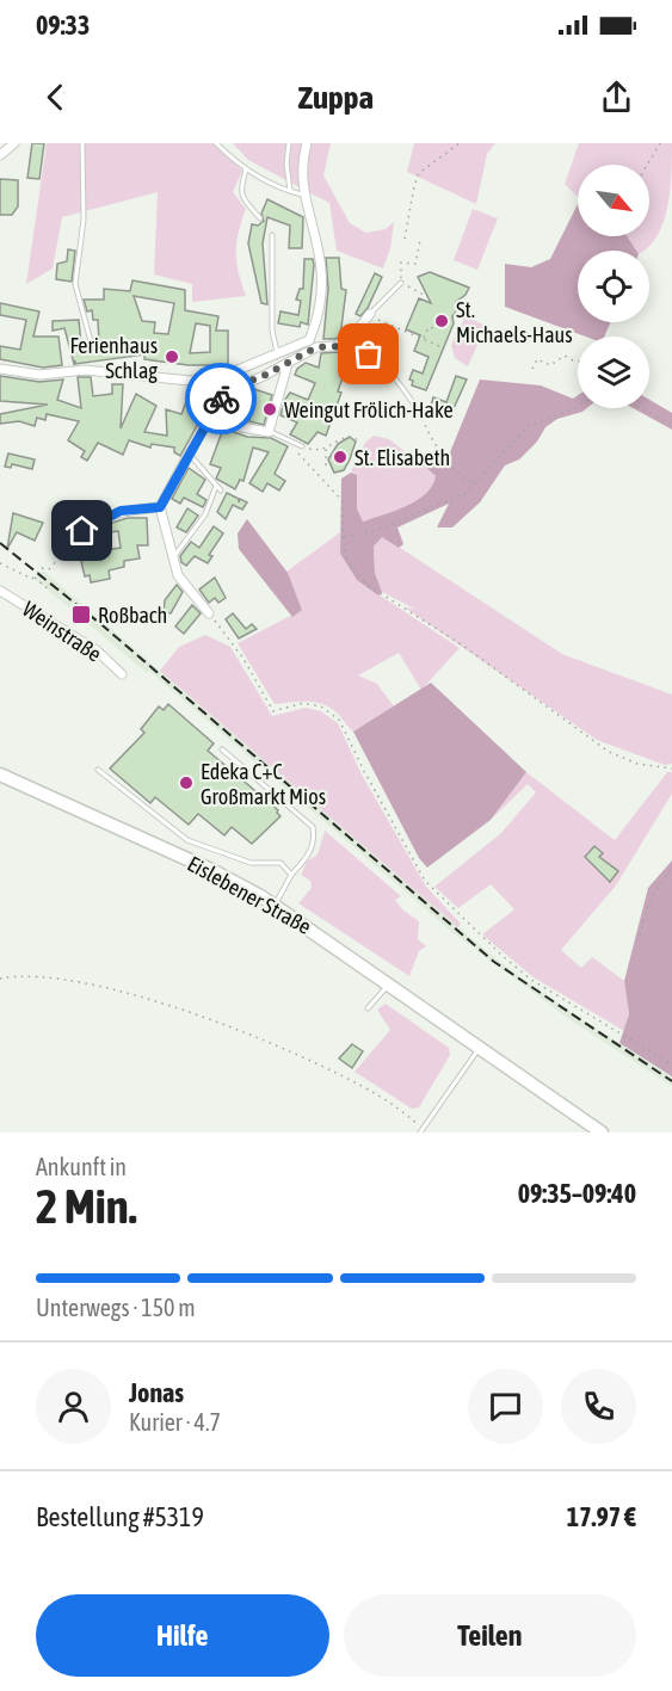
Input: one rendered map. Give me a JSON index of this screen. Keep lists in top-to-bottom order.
{
  "streets": {
    "main road": ["Eislebener Straße"],
    "street": ["Weinstraße"]
  },
  "places": {
    "other": [
      "St. Michaels-Haus",
      "Ferienhaus Schlag",
      "Weingut Frölich-Hake",
      "St. Elisabeth",
      "Edeka C+C Großmarkt Mios"
    ],
    "transit": ["Roßbach"]
  },
  "north": "bottom right",
  "page": {
    "status": "09:33",
    "header": "Zuppa",
    "heading": ["2 Min.", "Ankunft in", "09:35–09:40"],
    "panel": [
      "Jonas",
      "Kurier · 4.7",
      "Bestellung #5319",
      "17.97 €"
    ],
    "bar": "Unterwegs · 150 m",
    "buttons": ["Hilfe", "Teilen"]
  }
}
